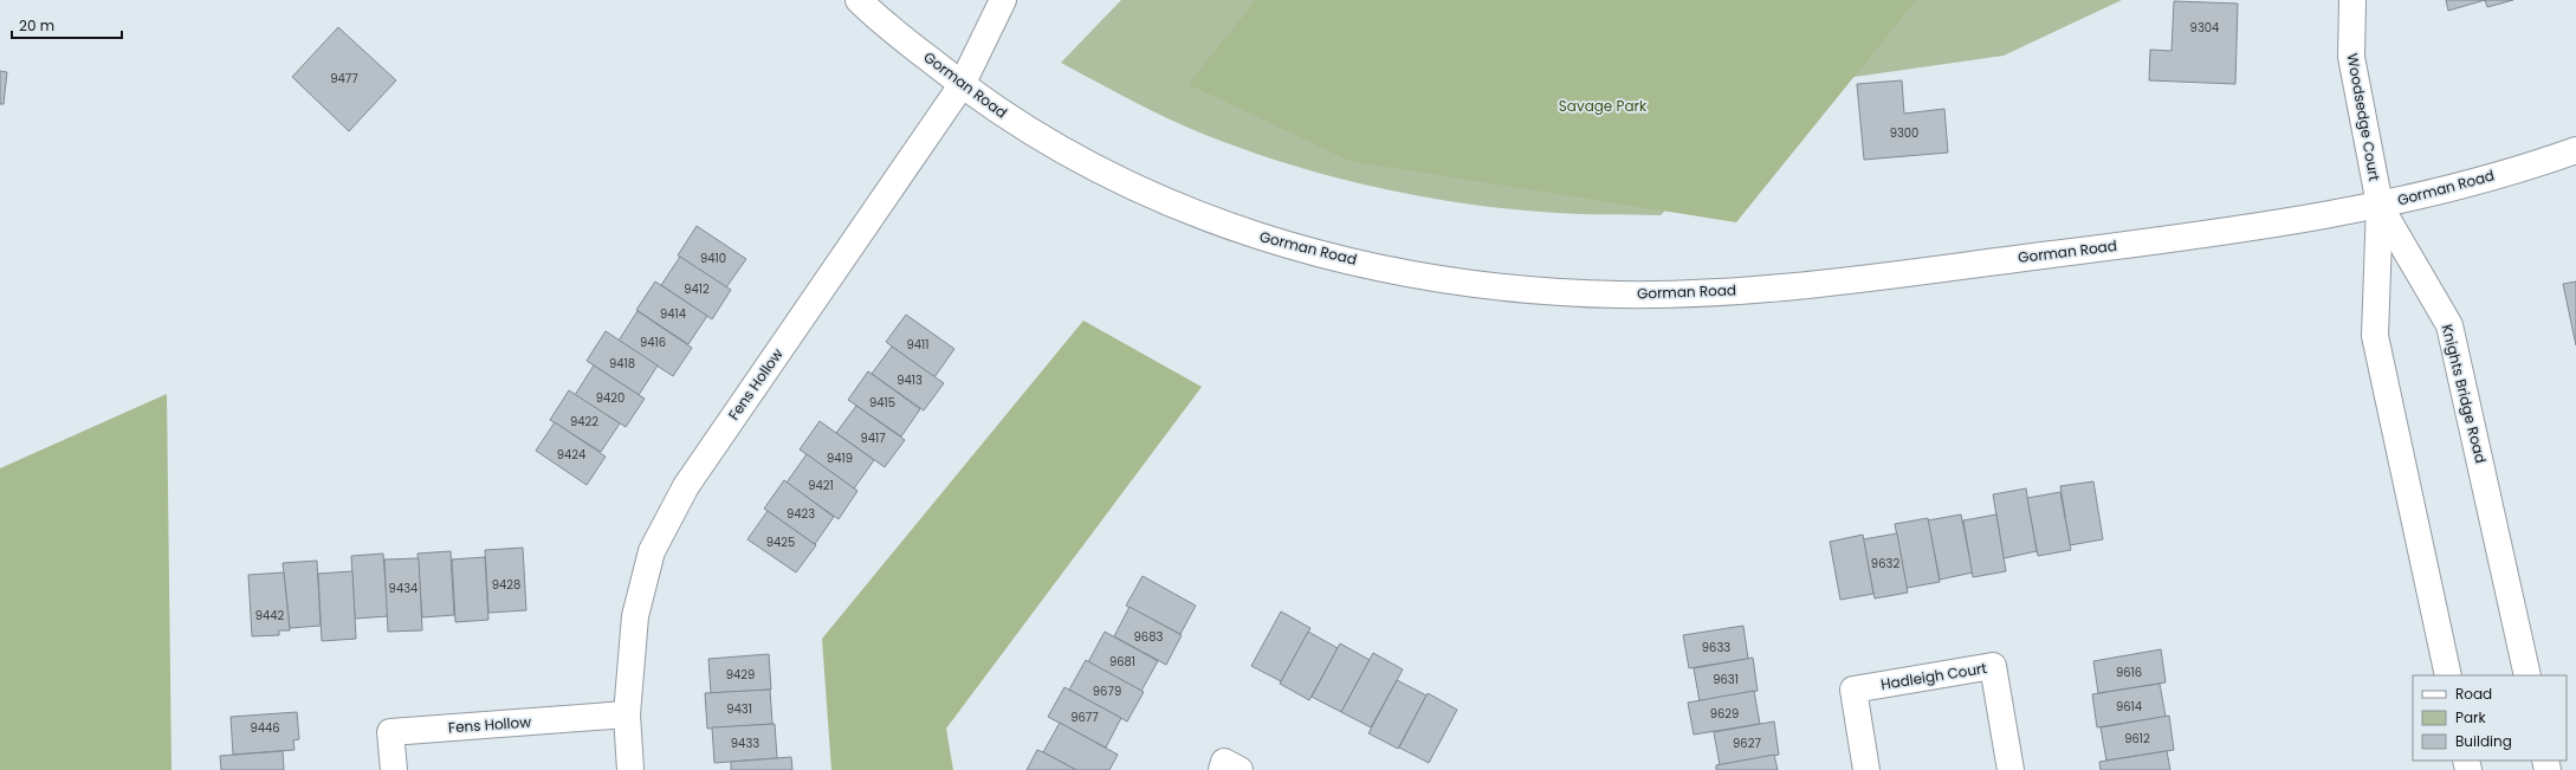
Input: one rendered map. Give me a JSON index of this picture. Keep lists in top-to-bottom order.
{
  "streets": {
    "street": [
      "Gorman Road",
      "Woodsedge Court",
      "Fens Hollow",
      "Knights Bridge Road",
      "Hadleigh Court"
    ]
  },
  "crossings": [
    ["Gorman Road", "Woodsedge Court"],
    ["Gorman Road", "Fens Hollow"],
    ["Gorman Road", "Knights Bridge Road"],
    ["Woodsedge Court", "Knights Bridge Road"]
  ],
  "parks": ["Savage Park"],
  "house_numbers": [
    "9304",
    "9477",
    "9300",
    "9410",
    "9412",
    "9414",
    "9416",
    "9411",
    "9418",
    "9413",
    "9420",
    "9415",
    "9422",
    "9417",
    "9424",
    "9419",
    "9421",
    "9423",
    "9425",
    "9632",
    "9428",
    "9434",
    "9442",
    "9683",
    "9633",
    "9681",
    "9616",
    "9429",
    "9631",
    "9679",
    "9614",
    "9431",
    "9629",
    "9677",
    "9446",
    "9612",
    "9433",
    "9627"
  ],
  "legend": ["Road", "Park", "Building"],
  "scale_bar": "20 m"
}
